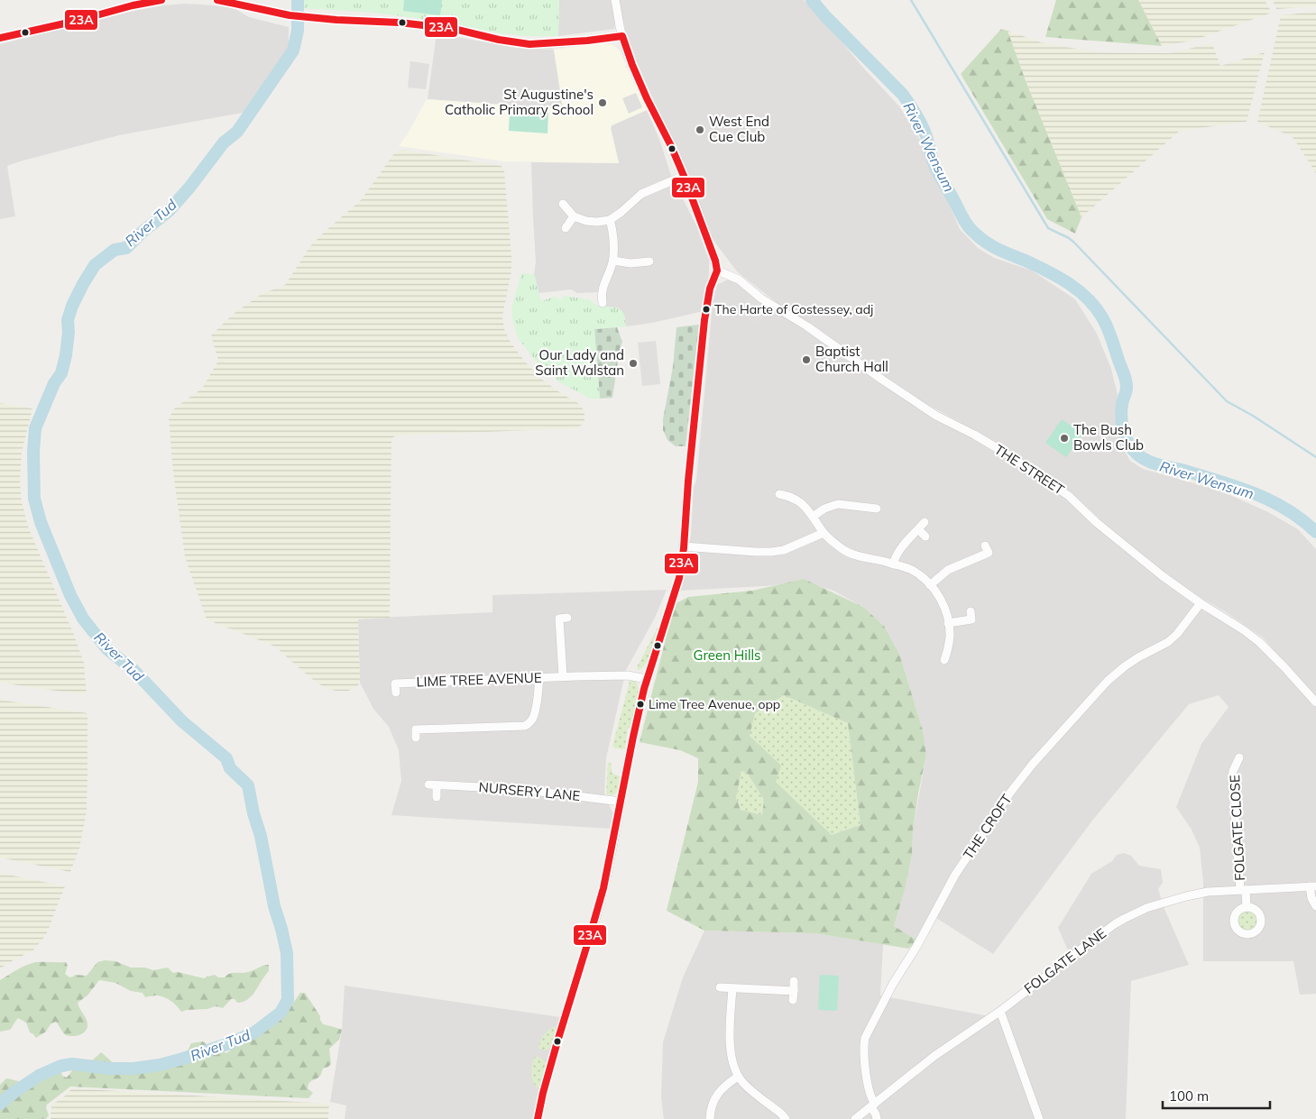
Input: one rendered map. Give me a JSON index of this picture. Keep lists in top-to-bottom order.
{
  "streets": {
    "street": [
      "THE STREET",
      "LIME TREE AVENUE",
      "NURSERY LANE",
      "THE CROFT",
      "FOLGATE CLOSE",
      "FOLGATE LANE"
    ]
  },
  "crossings": [
    ["THE STREET", "THE CROFT"],
    ["THE CROFT", "FOLGATE LANE"],
    ["FOLGATE CLOSE", "FOLGATE LANE"]
  ],
  "water": ["River Wensum", "River Tud"],
  "parks": ["Green Hills"],
  "places": [
    "St Augustine's Catholic Primary School",
    "West End Cue Club",
    "The Harte of Costessey, adj",
    "Baptist Church Hall",
    "Our Lady and Saint Walstan",
    "The Bush Bowls Club",
    "Lime Tree Avenue, opp"
  ],
  "lines": ["transit line 23A"],
  "scale_bar": "100 m"
}
